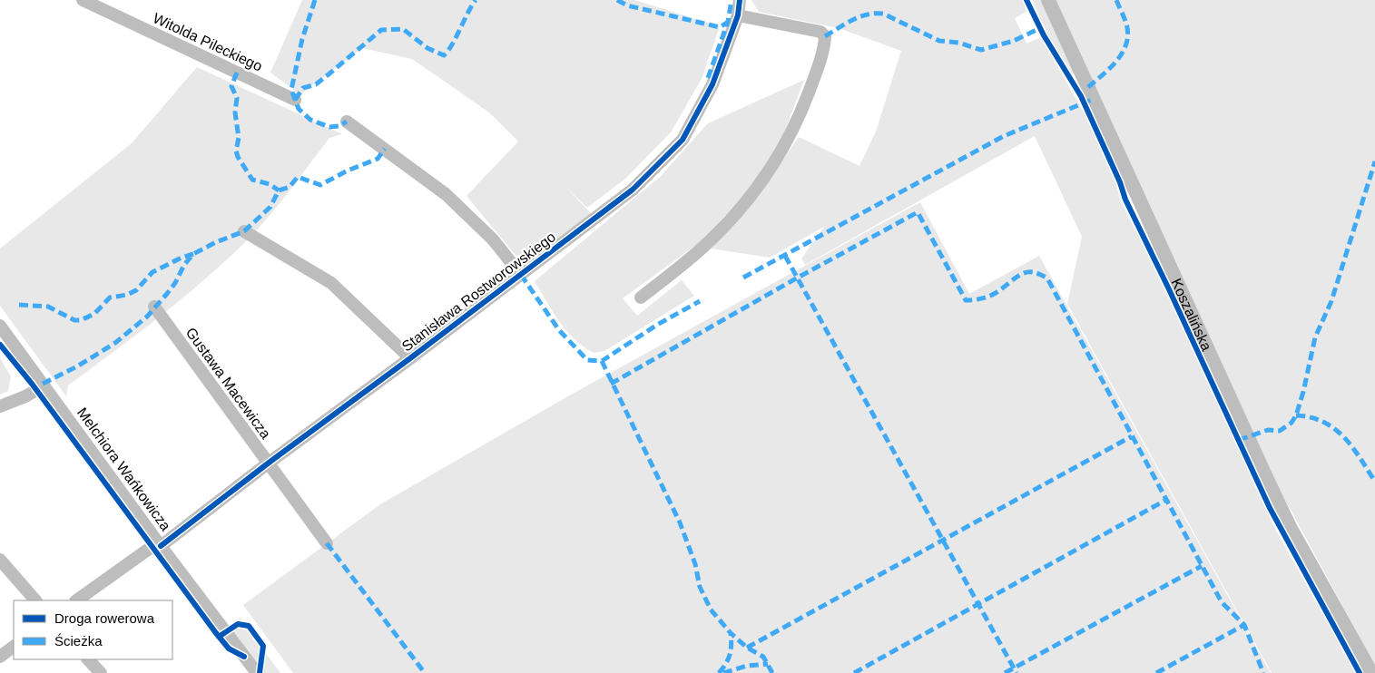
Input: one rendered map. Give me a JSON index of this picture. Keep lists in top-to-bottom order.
{
  "streets": {
    "street": [
      "Witolda Pileckiego",
      "Stanisława Rostworowskiego",
      "Koszalińska",
      "Gustawa Macewicza",
      "Melchiora Wańkowicza"
    ]
  },
  "crossings": [
    ["Stanisława Rostworowskiego", "Gustawa Macewicza"],
    ["Stanisława Rostworowskiego", "Melchiora Wańkowicza"]
  ],
  "legend": ["Droga rowerowa", "Ścieżka"]
}
